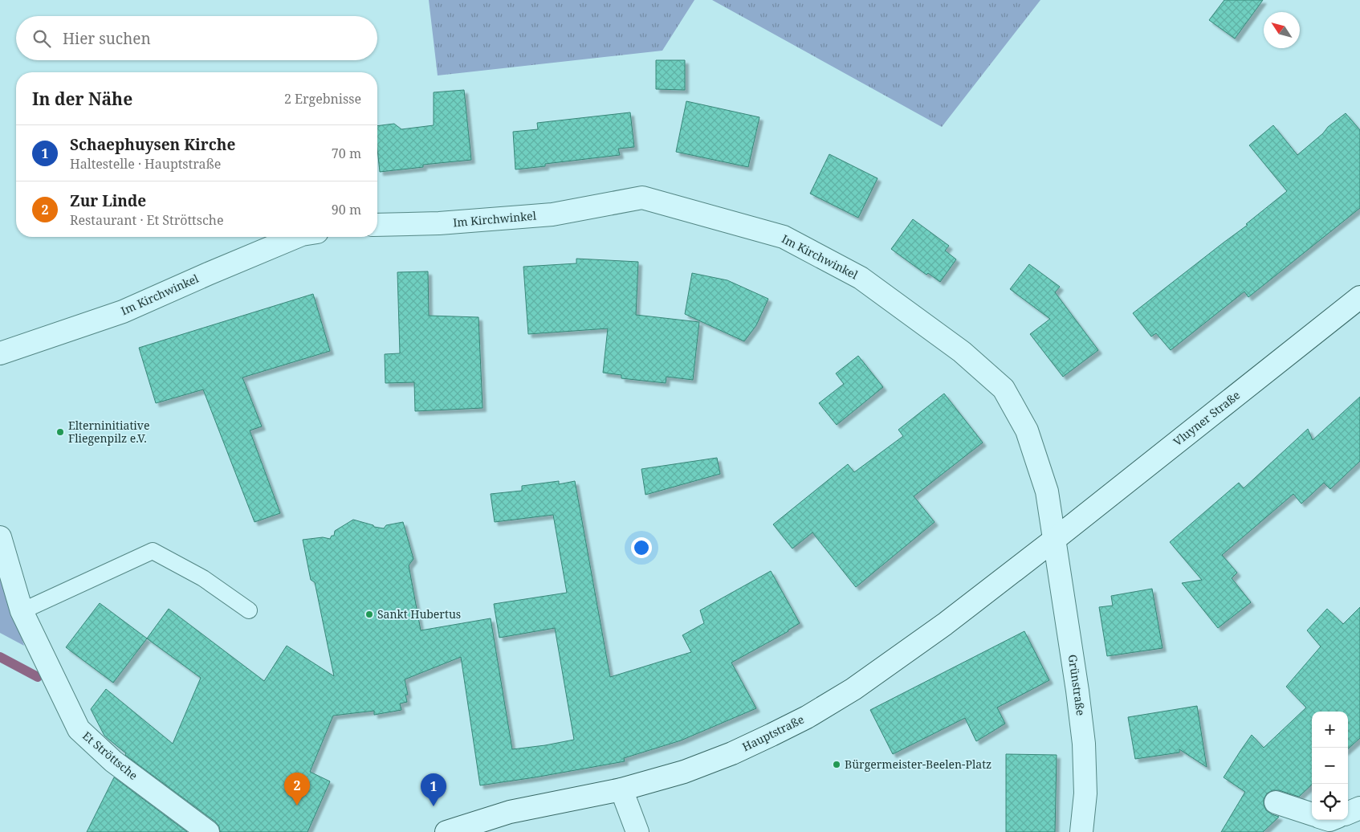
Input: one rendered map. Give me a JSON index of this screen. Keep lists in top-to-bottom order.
{
  "streets": {
    "street": [
      "Im Kirchwinkel",
      "Vluyner Straße",
      "Grünstraße",
      "Hauptstraße",
      "Et Ströttsche"
    ]
  },
  "crossings": [
    ["Im Kirchwinkel", "Vluyner Straße"],
    ["Im Kirchwinkel", "Grünstraße"],
    ["Im Kirchwinkel", "Hauptstraße"],
    ["Vluyner Straße", "Grünstraße"],
    ["Vluyner Straße", "Hauptstraße"],
    ["Grünstraße", "Hauptstraße"]
  ],
  "places": ["Elterninitiative Fliegenpilz e.V.", "Sankt Hubertus", "Bürgermeister-Beelen-Platz"],
  "north": "top left",
  "page": {
    "search": "Hier suchen",
    "heading": ["In der Nähe", "2 Ergebnisse"],
    "list": [
      {
        "mark": "1",
        "name": "Schaephuysen Kirche",
        "note": "Haltestelle · Hauptstraße",
        "value": "70 m"
      },
      {
        "mark": "2",
        "name": "Zur Linde",
        "note": "Restaurant · Et Ströttsche",
        "value": "90 m"
      }
    ],
    "map_buttons": ["+", "−"],
    "pins": ["2", "1"]
  }
}
